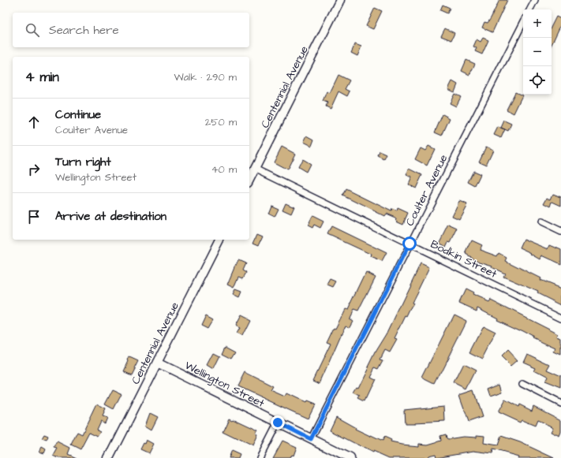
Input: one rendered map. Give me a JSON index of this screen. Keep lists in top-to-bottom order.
{
  "streets": {
    "main road": ["Centennial Avenue", "Wellington Street"],
    "street": ["Coulter Avenue", "Bodkin Street"]
  },
  "crossings": [
    ["Centennial Avenue", "Bodkin Street"],
    ["Centennial Avenue", "Wellington Street"],
    ["Coulter Avenue", "Bodkin Street"],
    ["Coulter Avenue", "Wellington Street"]
  ],
  "page": {
    "map_buttons": ["+", "−"],
    "search": "Search here",
    "heading": ["4 min", "Walk · 290 m"],
    "list": [
      ["Continue", "Coulter Avenue", "250 m"],
      ["Turn right", "Wellington Street", "40 m"],
      "Arrive at destination"
    ]
  }
}
